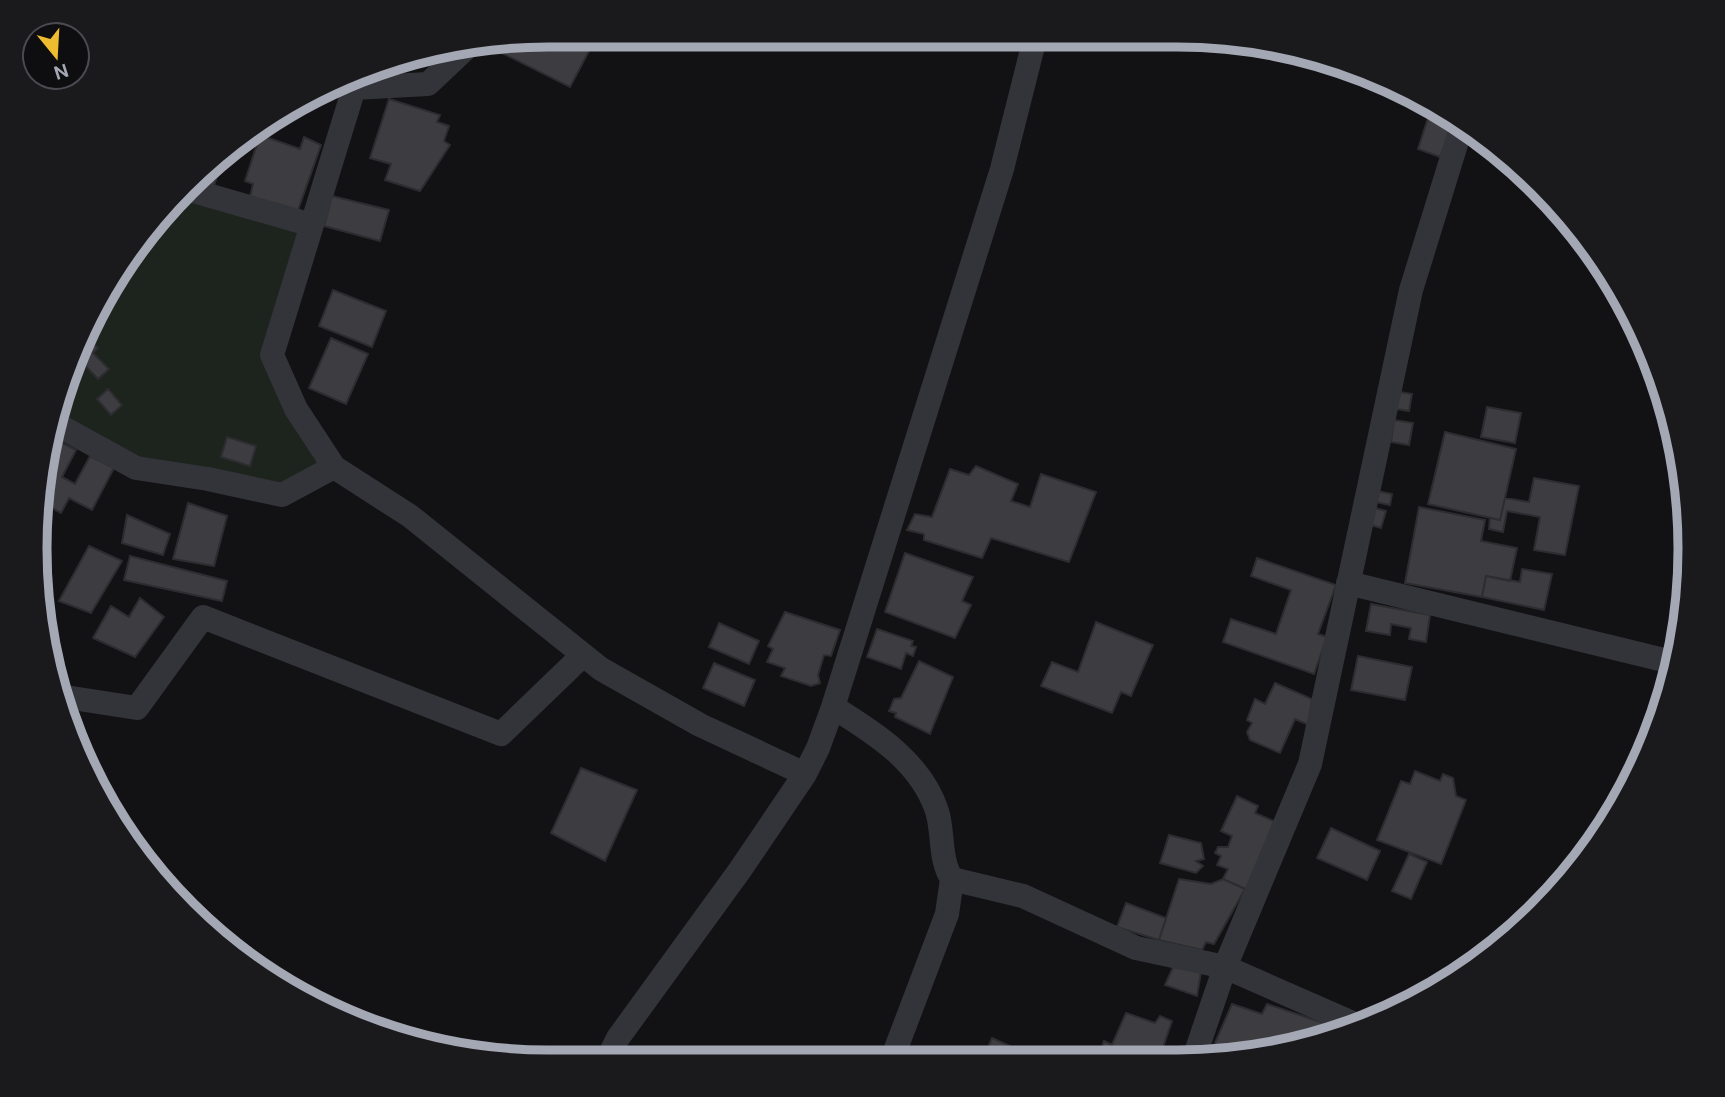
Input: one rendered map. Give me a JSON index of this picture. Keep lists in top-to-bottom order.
{
  "north": "bottom"
}
